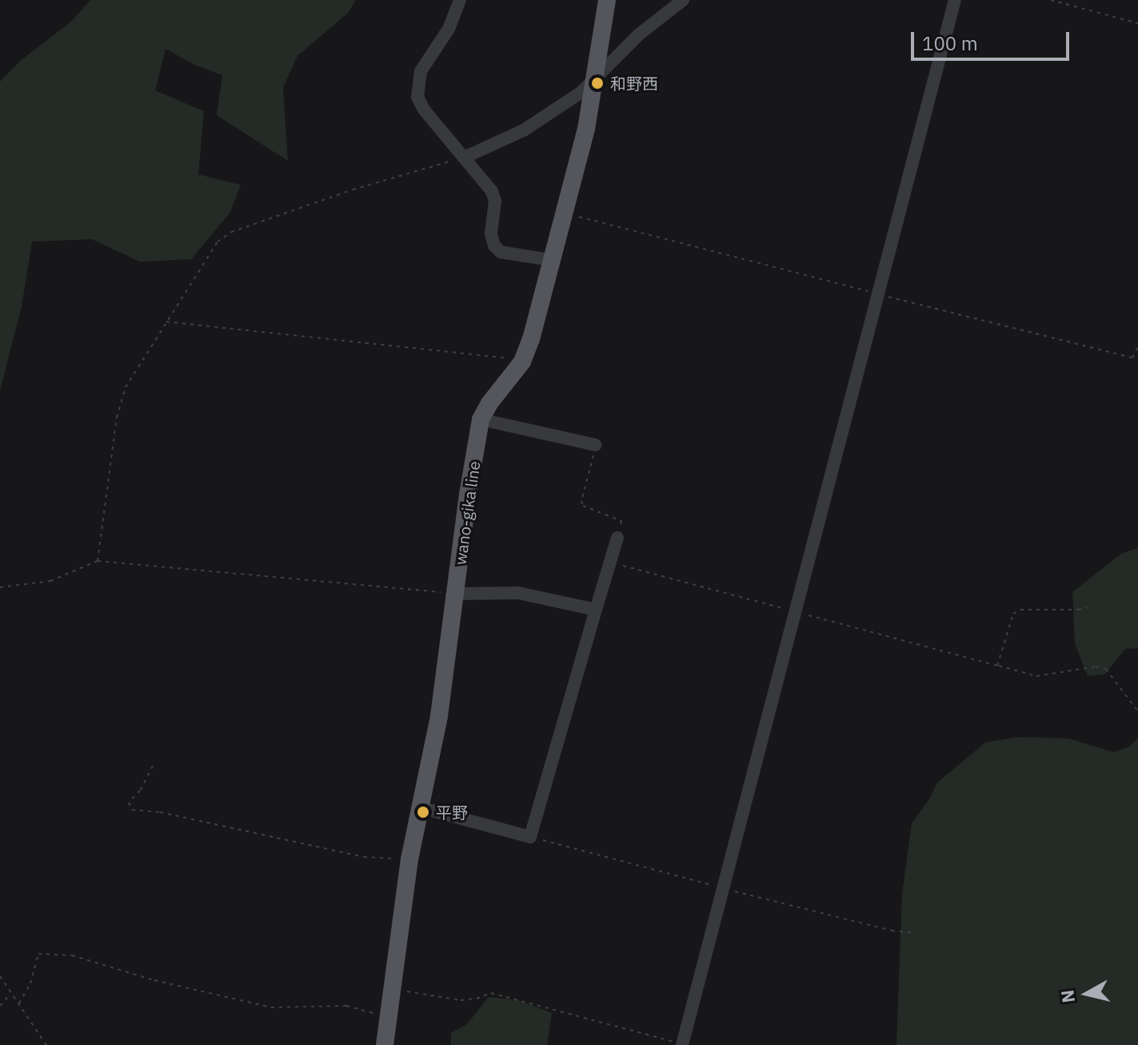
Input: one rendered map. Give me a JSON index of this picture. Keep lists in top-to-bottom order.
{
  "streets": {
    "main road": ["wano-gika line"]
  },
  "places": ["和野西", "平野"],
  "scale_bar": "100 m",
  "north": "left"
}
